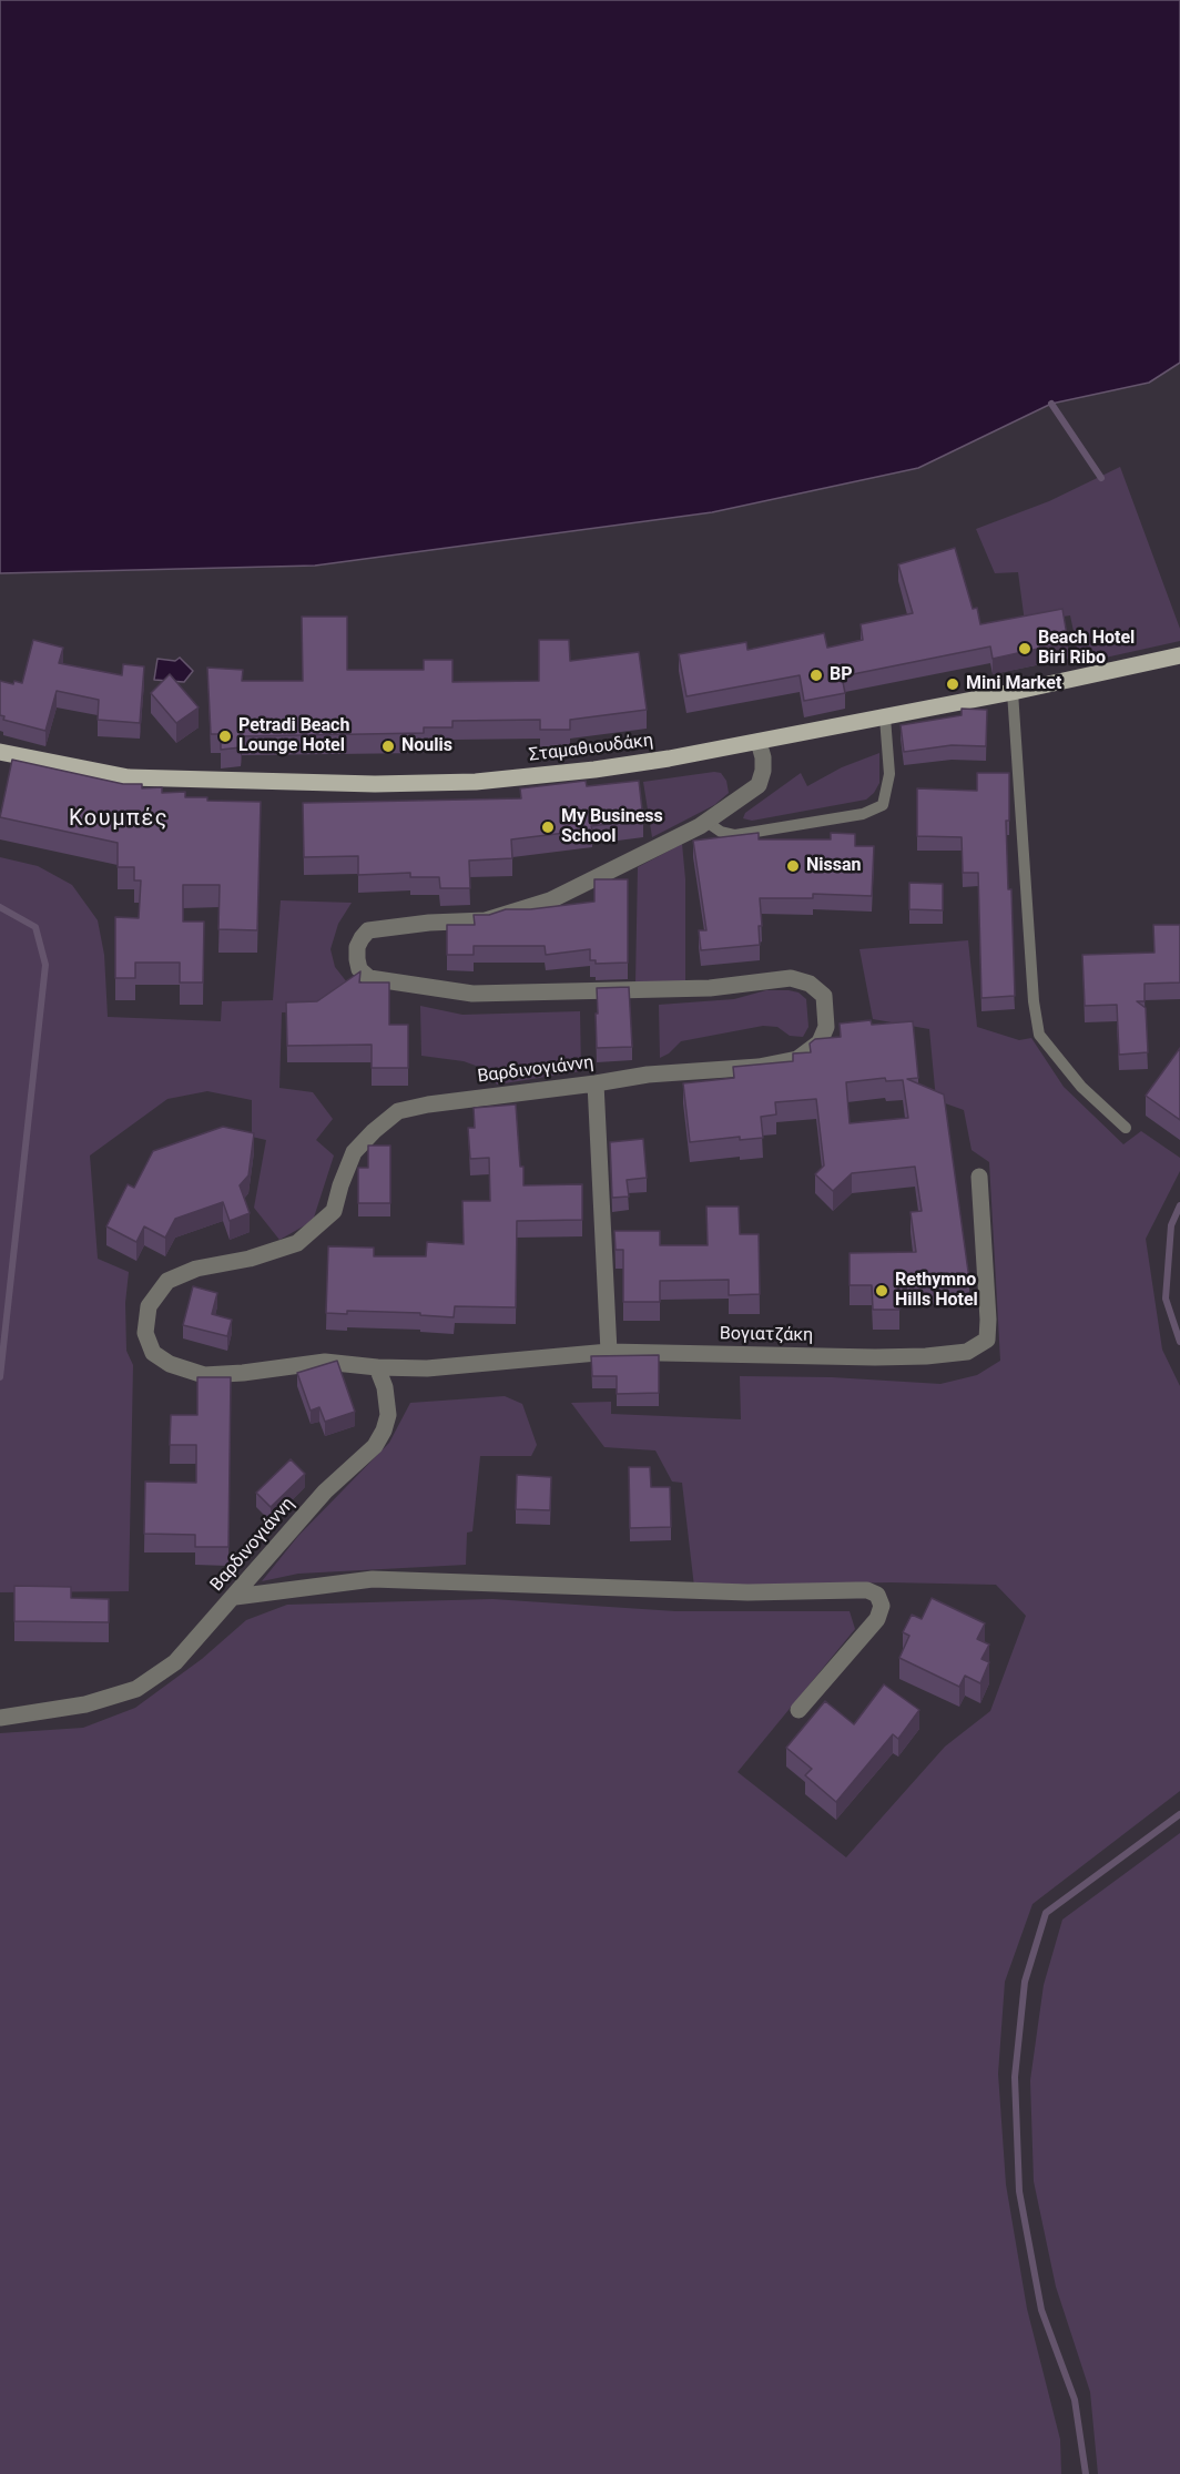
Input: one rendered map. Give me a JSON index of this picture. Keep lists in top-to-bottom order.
{
  "streets": {
    "main road": ["Σταμαθιουδάκη"],
    "street": ["Βαρδινογιάννη", "Βογιατζάκη"]
  },
  "crossings": [
    ["Σταμαθιουδάκη", "Βαρδινογιάννη"],
    ["Βαρδινογιάννη", "Βογιατζάκη"]
  ],
  "districts": ["Κουμπές"],
  "places": [
    "Beach Hotel Biri Ribo",
    "BP",
    "Mini Market",
    "Petradi Beach Lounge Hotel",
    "Noulis",
    "My Business School",
    "Nissan",
    "Rethymno Hills Hotel"
  ]
}
